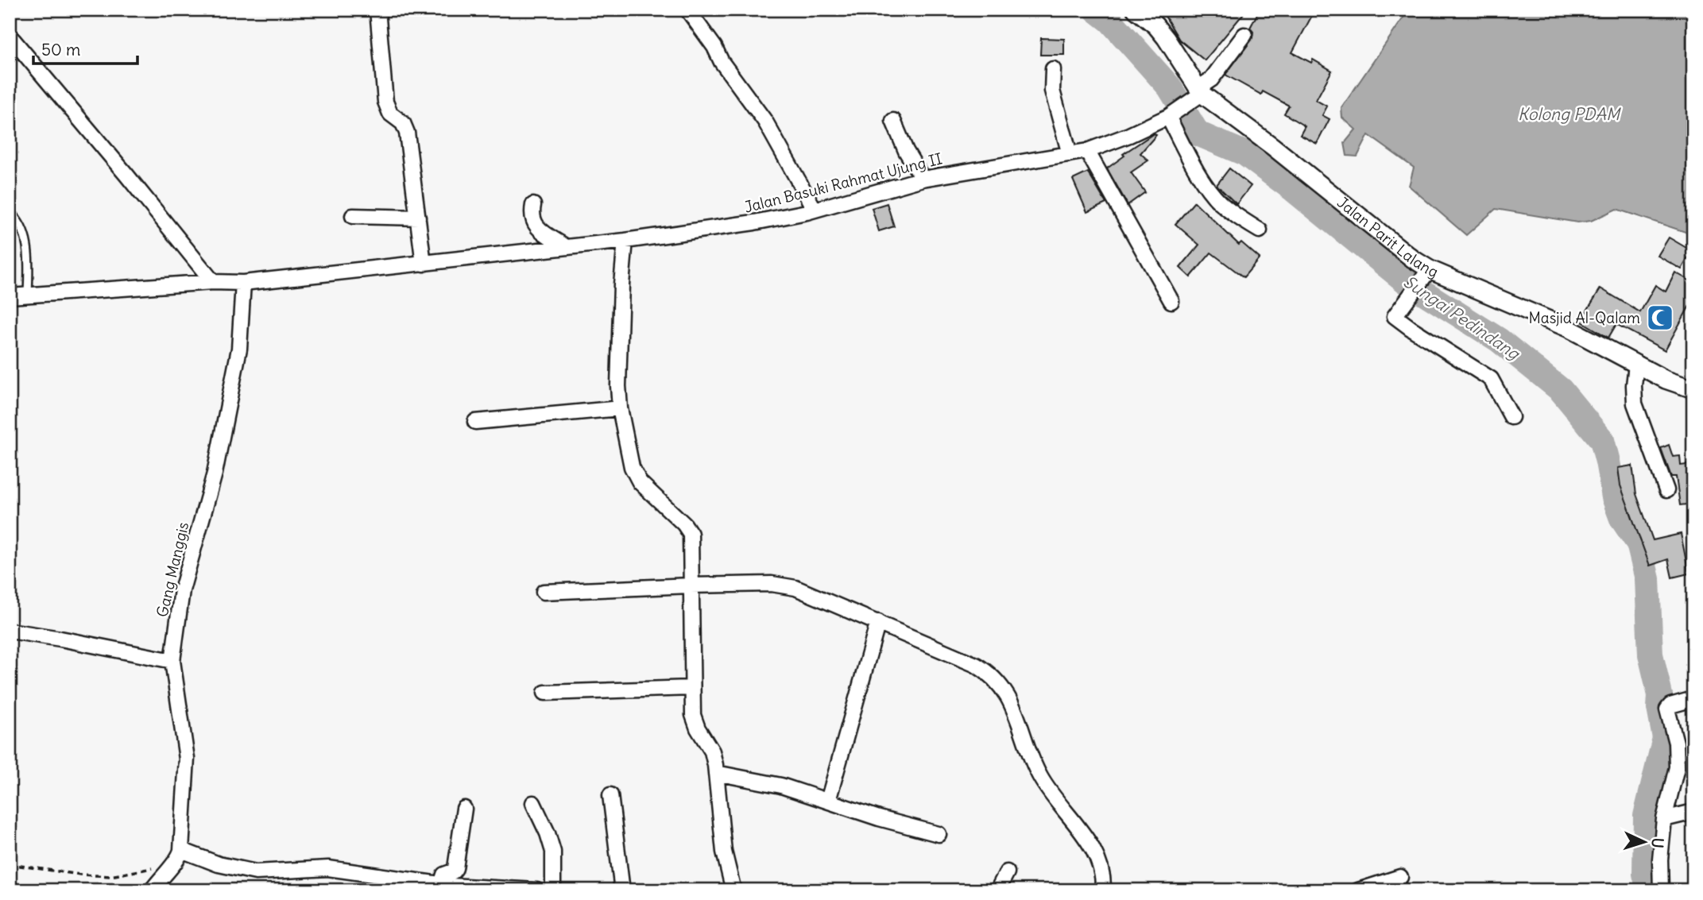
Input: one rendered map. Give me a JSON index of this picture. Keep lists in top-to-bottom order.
{
  "streets": {
    "street": ["Jalan Basuki Rahmat Ujung II", "Jalan Parit Lalang", "Gang Manggis"]
  },
  "crossings": [
    ["Jalan Basuki Rahmat Ujung II", "Jalan Parit Lalang"],
    ["Jalan Basuki Rahmat Ujung II", "Gang Manggis"]
  ],
  "water": ["Kolong PDAM", "Sungai Pedindang"],
  "places": {
    "mosque": ["Masjid Al-Qalam"]
  },
  "scale_bar": "50 m",
  "north": "right"
}
